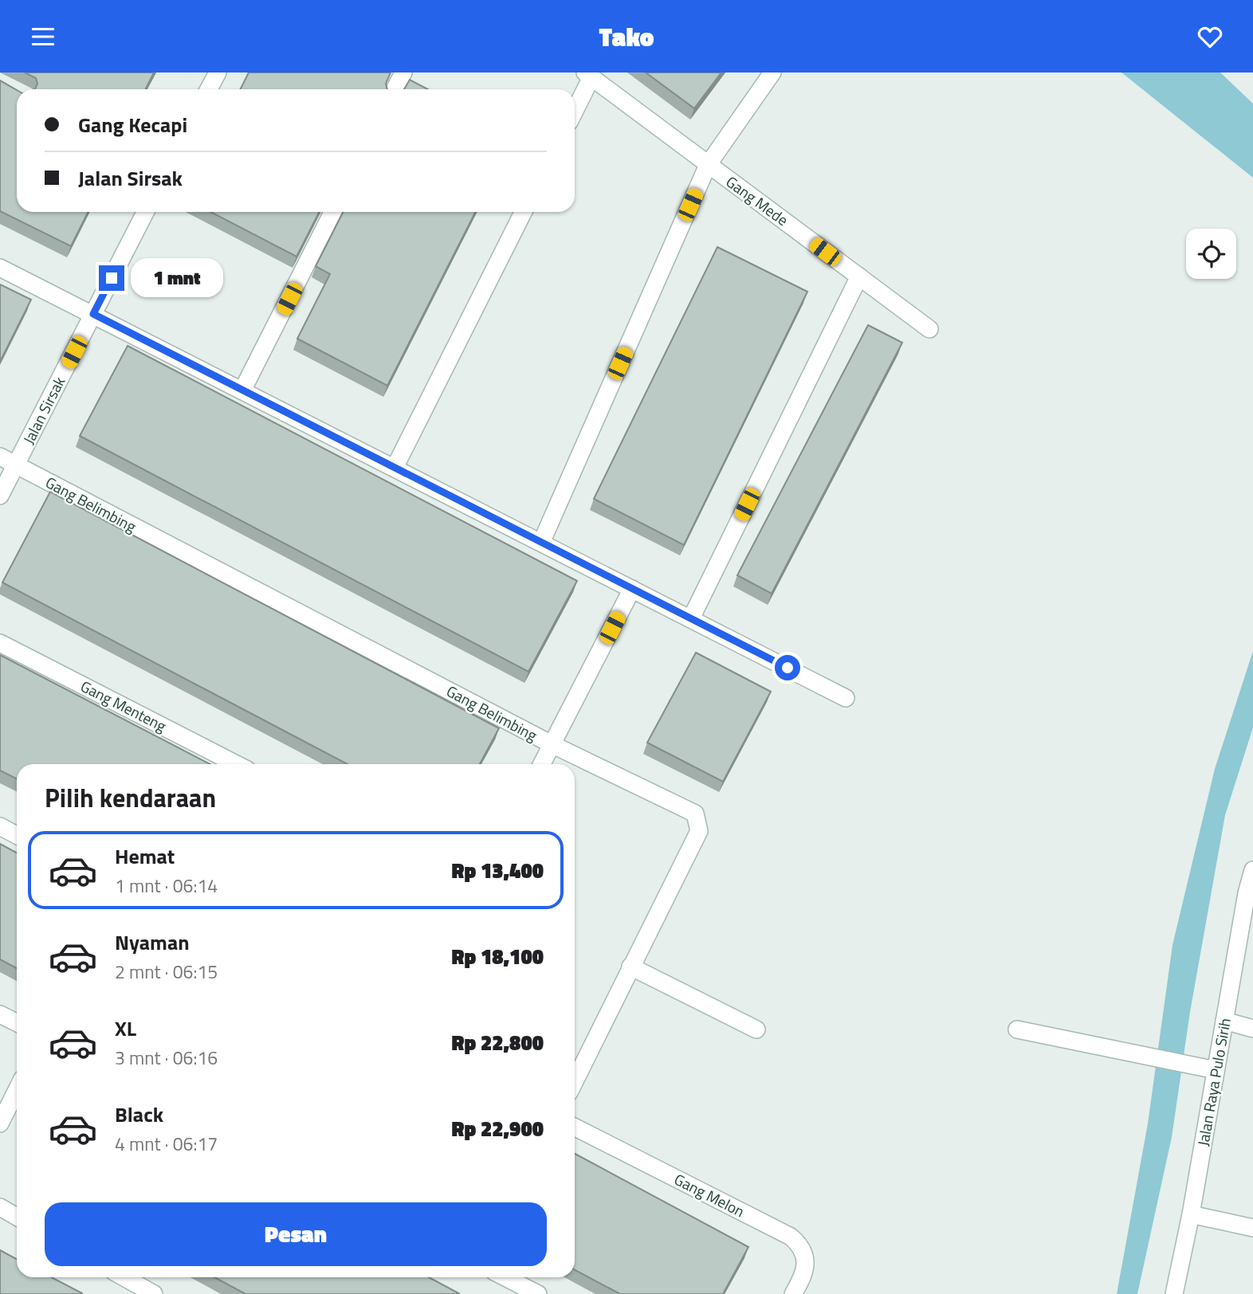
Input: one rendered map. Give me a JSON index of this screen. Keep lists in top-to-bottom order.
{
  "streets": {
    "street": [
      "Gang Mede",
      "Jalan Sirsak",
      "Gang Belimbing",
      "Gang Menteng",
      "Jalan Raya Pulo Sirih",
      "Gang Melon"
    ]
  },
  "crossings": [
    ["Jalan Sirsak", "Gang Belimbing"]
  ],
  "page": {
    "header": "Tako",
    "banner": ["Gang Kecapi", "Jalan Sirsak"],
    "bubble": "1 mnt",
    "heading": "Pilih kendaraan",
    "list": [
      {
        "name": "Hemat",
        "note": "1 mnt · 06:14",
        "value": "Rp 13,400"
      },
      {
        "name": "Nyaman",
        "note": "2 mnt · 06:15",
        "value": "Rp 18,100"
      },
      {
        "name": "XL",
        "note": "3 mnt · 06:16",
        "value": "Rp 22,800"
      },
      {
        "name": "Black",
        "note": "4 mnt · 06:17",
        "value": "Rp 22,900"
      }
    ],
    "buttons": "Pesan"
  }
}
